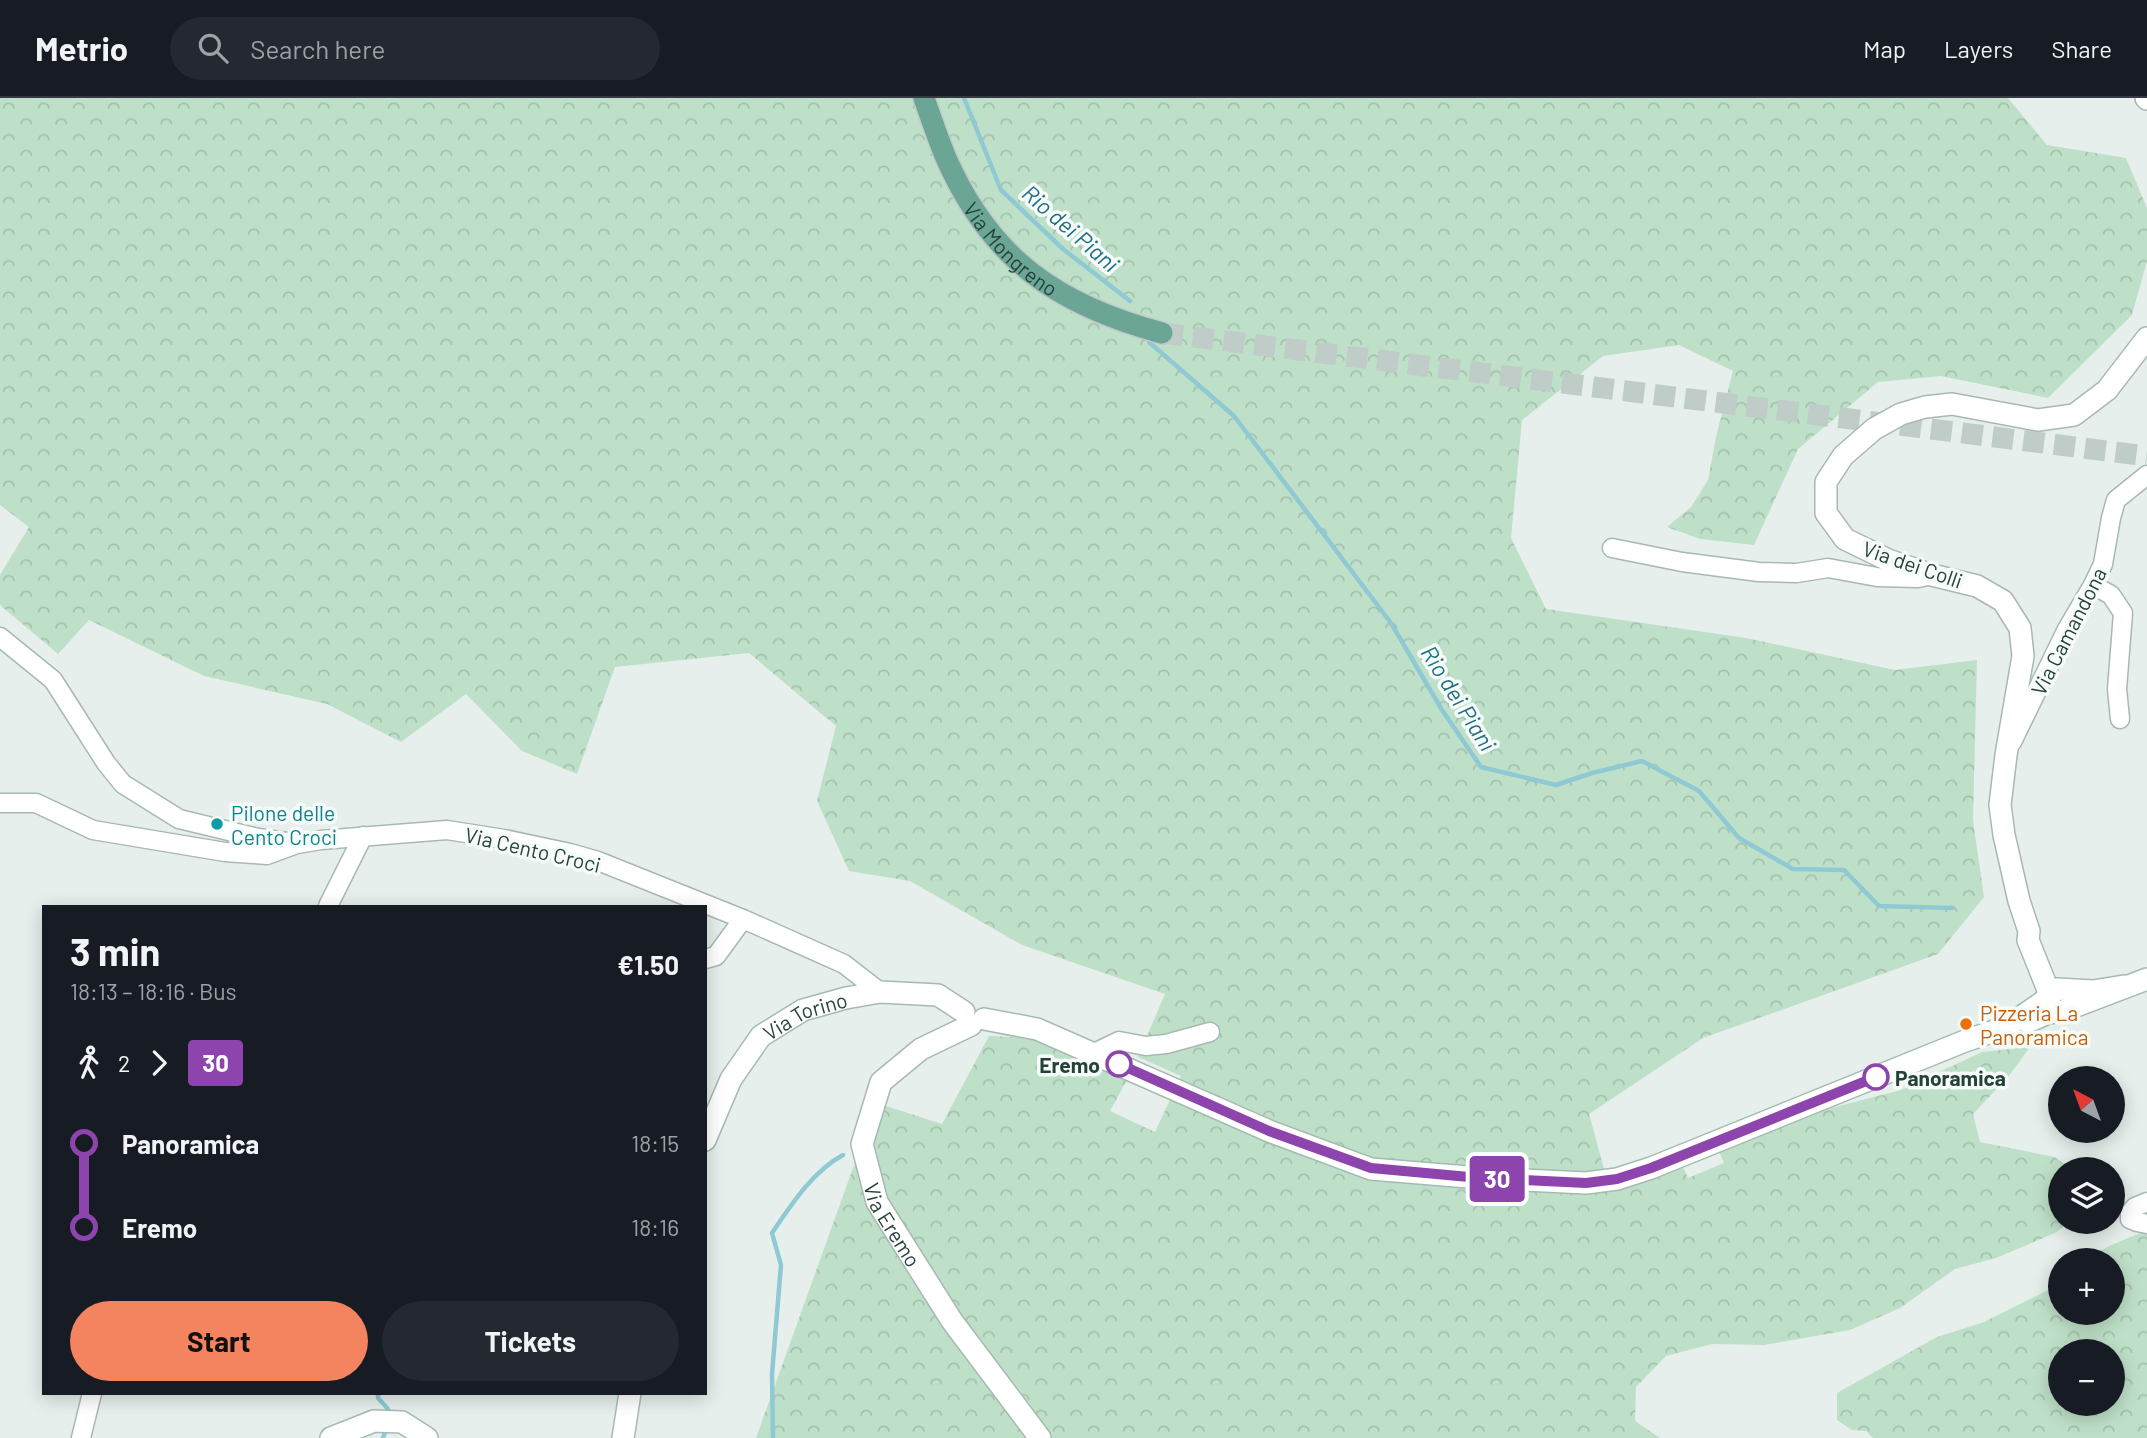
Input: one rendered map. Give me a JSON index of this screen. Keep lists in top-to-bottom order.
{
  "streets": {
    "main road": [
      "Via Mongreno",
      "Via dei Colli",
      "Via Torino",
      "Via Eremo"
    ],
    "street": ["Via Camandona", "Via Cento Croci"]
  },
  "crossings": [
    ["Via dei Colli", "Via Camandona"],
    ["Via dei Colli", "Via Torino"],
    ["Via Cento Croci", "Via Torino"],
    ["Via Torino", "Via Eremo"]
  ],
  "water": ["Rio dei Piani"],
  "places": [
    "Pilone delle Cento Croci",
    "Pizzeria La Panoramica",
    "Eremo",
    "Panoramica"
  ],
  "lines": ["bus line 30"],
  "north": "top left",
  "page": {
    "header": "Metrio",
    "search": "Search here",
    "nav": ["Map", "Layers", "Share"],
    "on_map": "30",
    "heading": ["3 min", "18:13 – 18:16 · Bus", "€1.50"],
    "legs": ["2", "30"],
    "map_buttons": ["+", "−"],
    "list": [
      {
        "name": "Panoramica",
        "value": "18:15"
      },
      {
        "name": "Eremo",
        "value": "18:16"
      }
    ],
    "buttons": ["Start", "Tickets"]
  }
}
